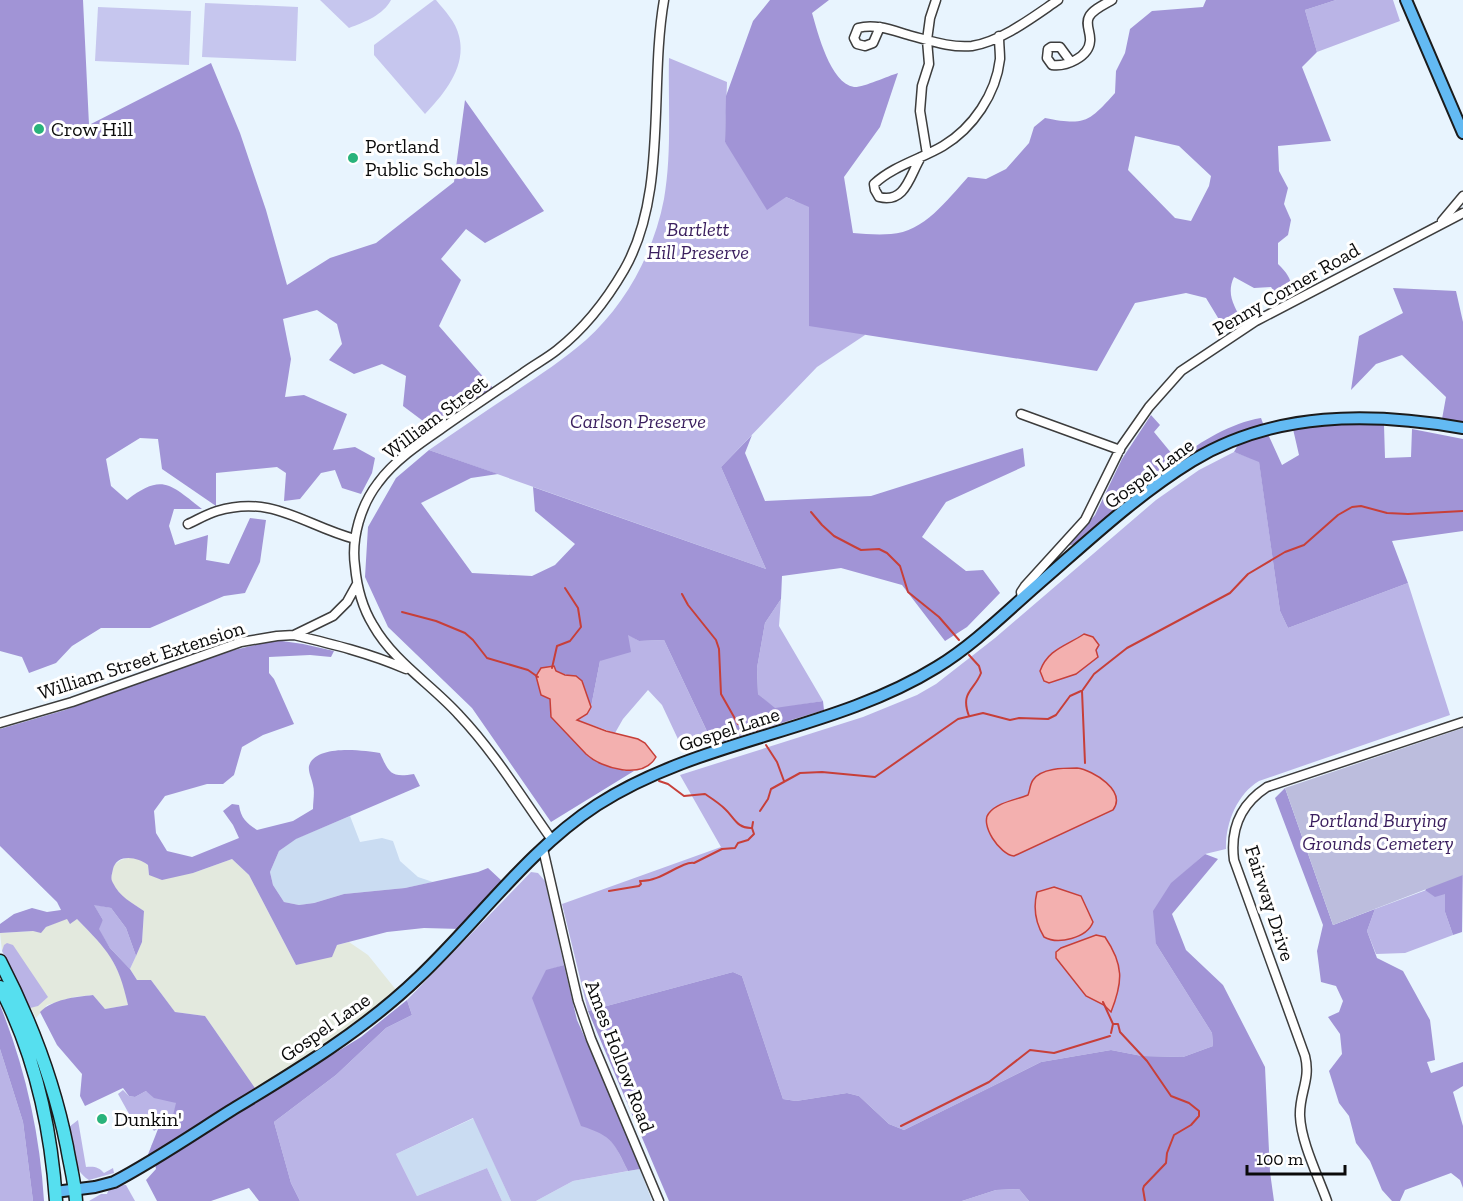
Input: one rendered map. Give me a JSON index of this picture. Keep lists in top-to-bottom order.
{
  "streets": {
    "main road": ["Gospel Lane"],
    "street": [
      "Penny Corner Road",
      "William Street",
      "William Street Extension",
      "Fairway Drive",
      "Ames Hollow Road"
    ]
  },
  "crossings": [
    ["Penny Corner Road", "Gospel Lane"],
    ["William Street", "Gospel Lane"],
    ["William Street", "William Street Extension"],
    ["Gospel Lane", "Ames Hollow Road"]
  ],
  "parks": ["Bartlett Hill Preserve", "Carlson Preserve", "Portland Burying Grounds Cemetery"],
  "places": ["Crow Hill", "Portland Public Schools", "Dunkin'"],
  "scale_bar": "100 m"
}
